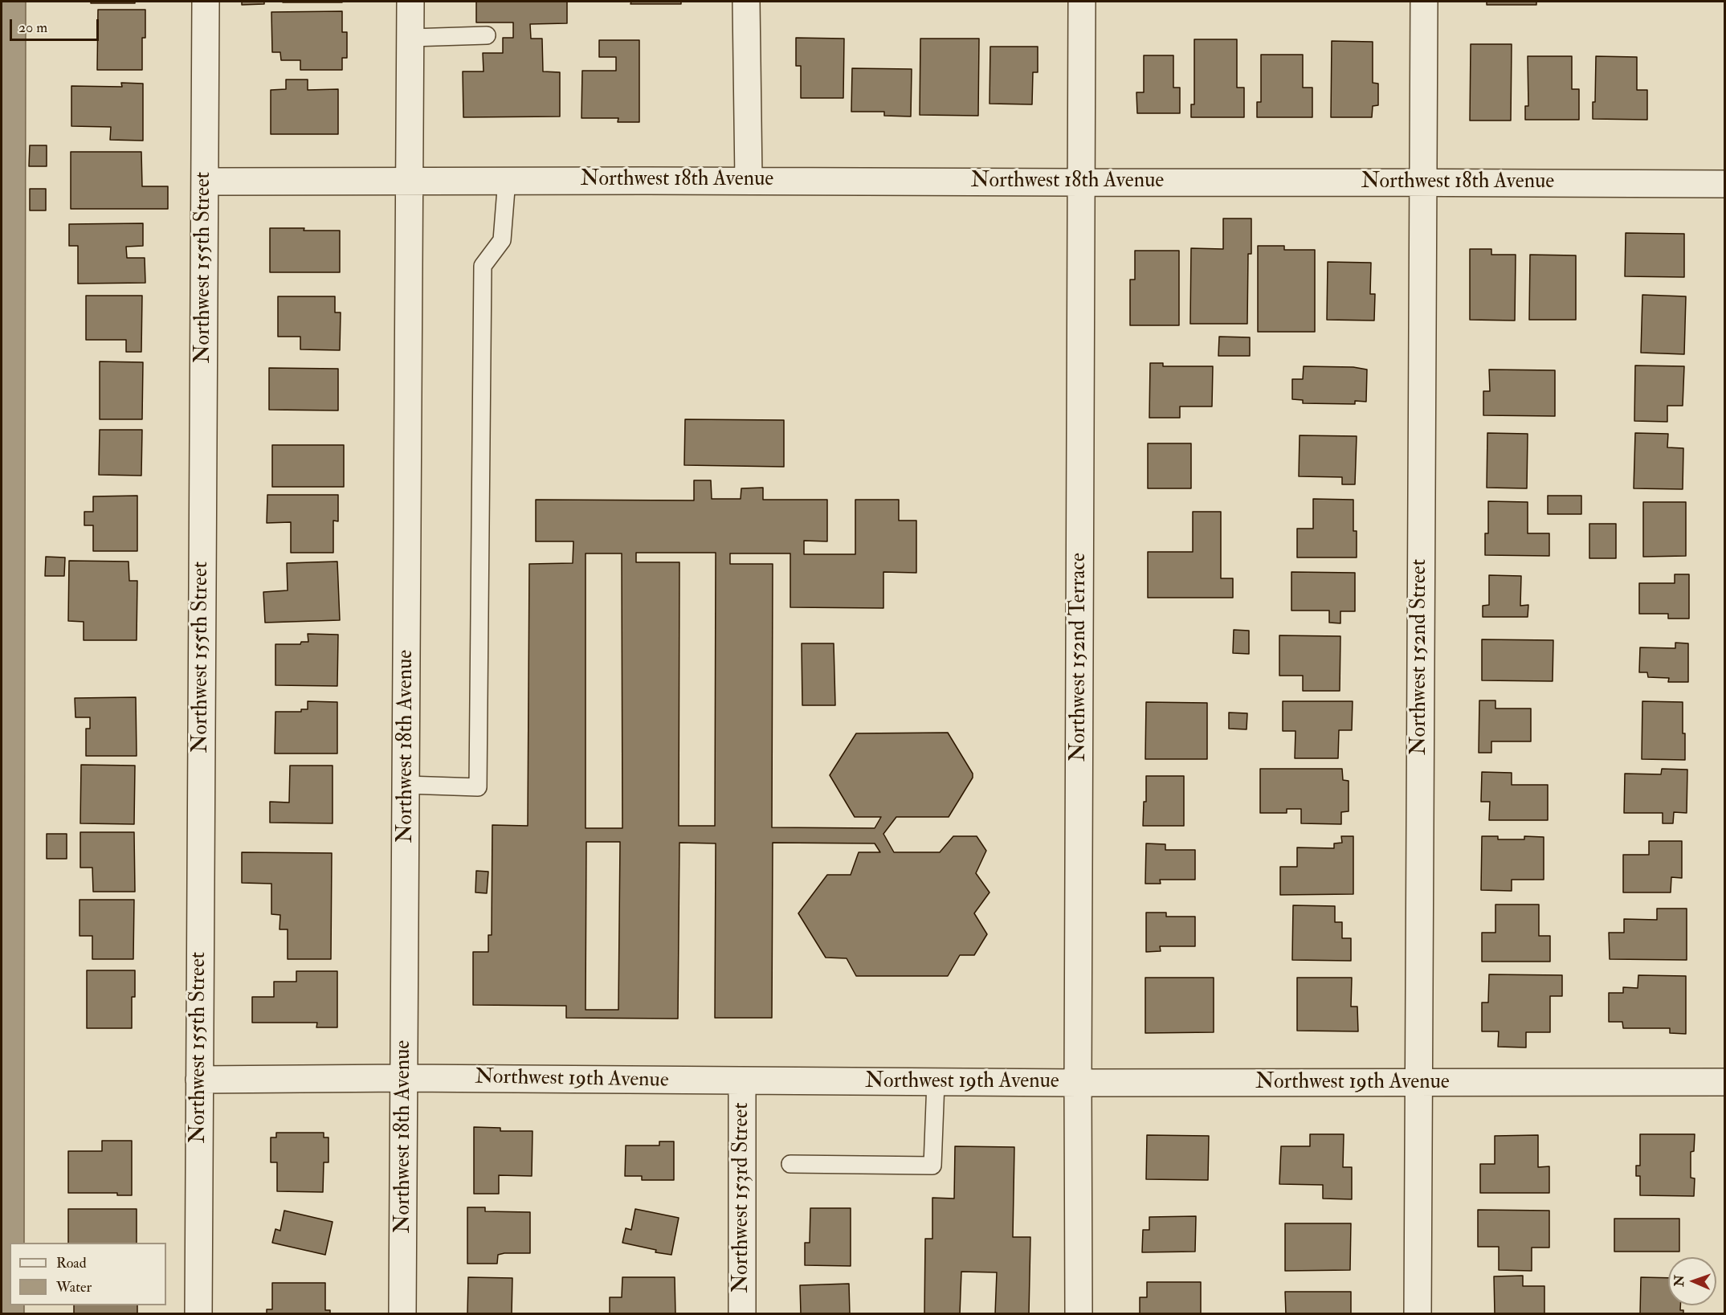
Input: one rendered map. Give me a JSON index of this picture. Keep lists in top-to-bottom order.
{
  "streets": {
    "street": [
      "Northwest 18th Avenue",
      "Northwest 155th Street",
      "Northwest 152nd Terrace",
      "Northwest 152nd Street",
      "Northwest 19th Avenue",
      "Northwest 153rd Street"
    ]
  },
  "crossings": [
    ["Northwest 18th Avenue", "Northwest 155th Street"],
    ["Northwest 18th Avenue", "Northwest 152nd Terrace"],
    ["Northwest 18th Avenue", "Northwest 152nd Street"],
    ["Northwest 18th Avenue", "Northwest 19th Avenue"],
    ["Northwest 155th Street", "Northwest 19th Avenue"],
    ["Northwest 152nd Terrace", "Northwest 19th Avenue"],
    ["Northwest 152nd Street", "Northwest 19th Avenue"],
    ["Northwest 19th Avenue", "Northwest 153rd Street"]
  ],
  "legend": ["Road", "Water"],
  "scale_bar": "20 m",
  "north": "left"
}
